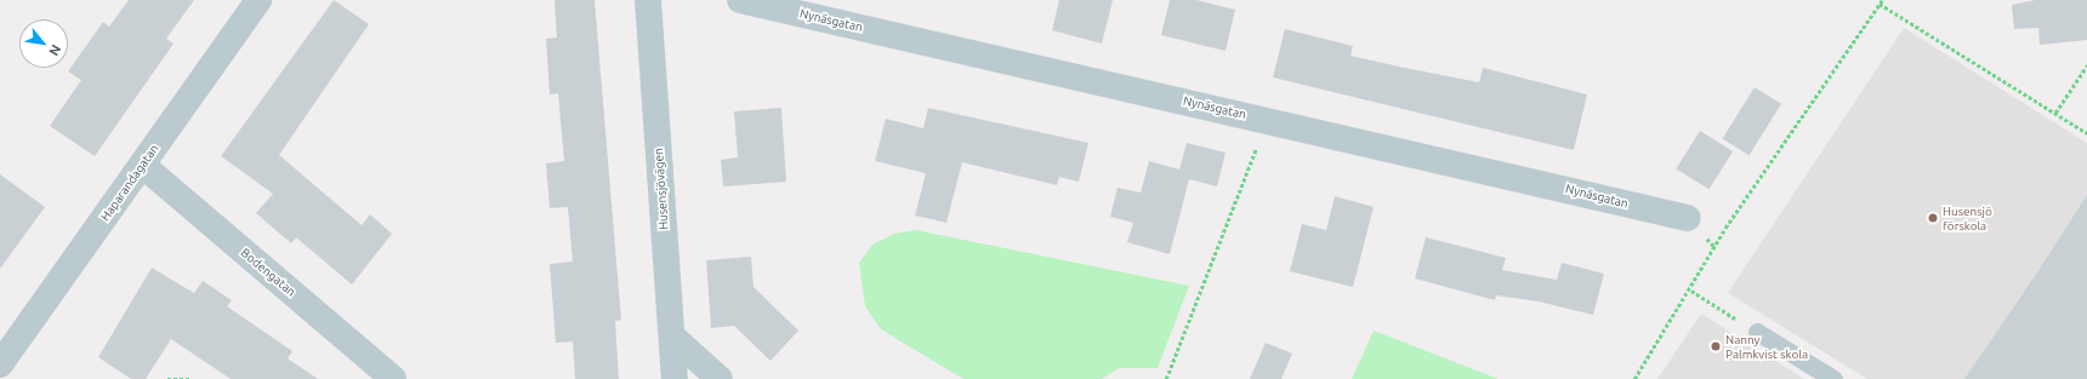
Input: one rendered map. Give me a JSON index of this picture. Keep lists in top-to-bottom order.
{
  "streets": {
    "street": [
      "Nynäsgatan",
      "Haparandagatan",
      "Husensjövägen",
      "Bodengatan"
    ]
  },
  "crossings": [
    ["Haparandagatan", "Bodengatan"]
  ],
  "places": ["Husensjö förskola", "Nanny Palmkvist skola"],
  "north": "bottom right"
}
